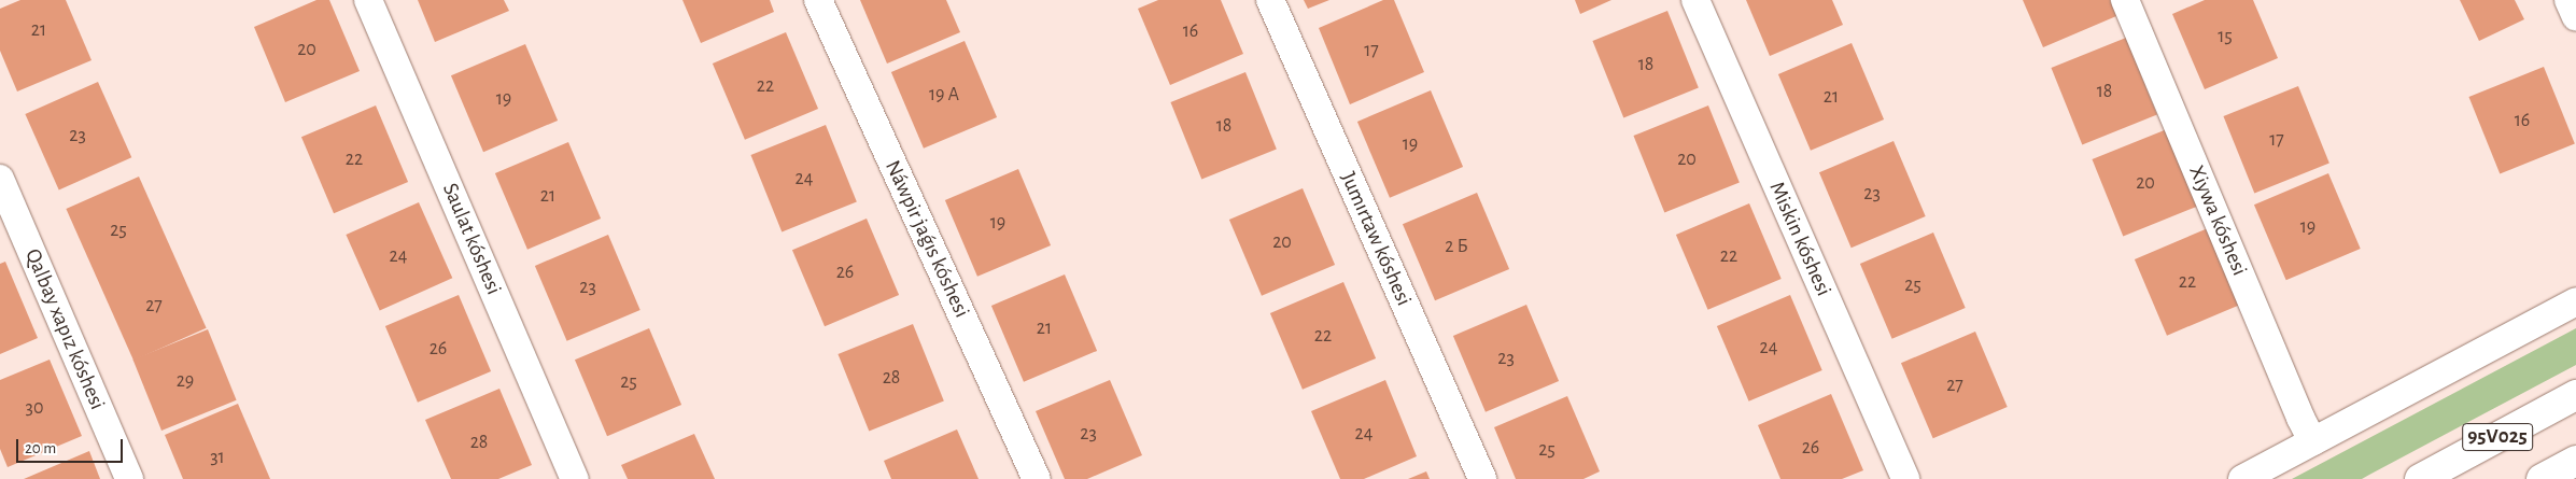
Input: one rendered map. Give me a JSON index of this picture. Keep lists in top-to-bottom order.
{
  "streets": {
    "main road": ["95V025"],
    "street": [
      "Xiywa kóshesi",
      "Saulat kóshesi",
      "Náwpir jaǵıs kóshesi",
      "Jumırtaw kóshesi",
      "Miskin kóshesi",
      "Qalbay xapız kóshesi"
    ]
  },
  "house_numbers": [
    "21",
    "16",
    "15",
    "20",
    "17",
    "18",
    "22",
    "18",
    "19 А",
    "21",
    "19",
    "16",
    "18",
    "23",
    "17",
    "19",
    "22",
    "20",
    "24",
    "20",
    "23",
    "21",
    "19",
    "19",
    "25",
    "20",
    "2 Б",
    "24",
    "22",
    "26",
    "22",
    "25",
    "23",
    "27",
    "21",
    "22",
    "24",
    "26",
    "23",
    "28",
    "29",
    "25",
    "27",
    "30",
    "23",
    "24",
    "28",
    "26",
    "25",
    "31"
  ],
  "scale_bar": "20 m"
}
